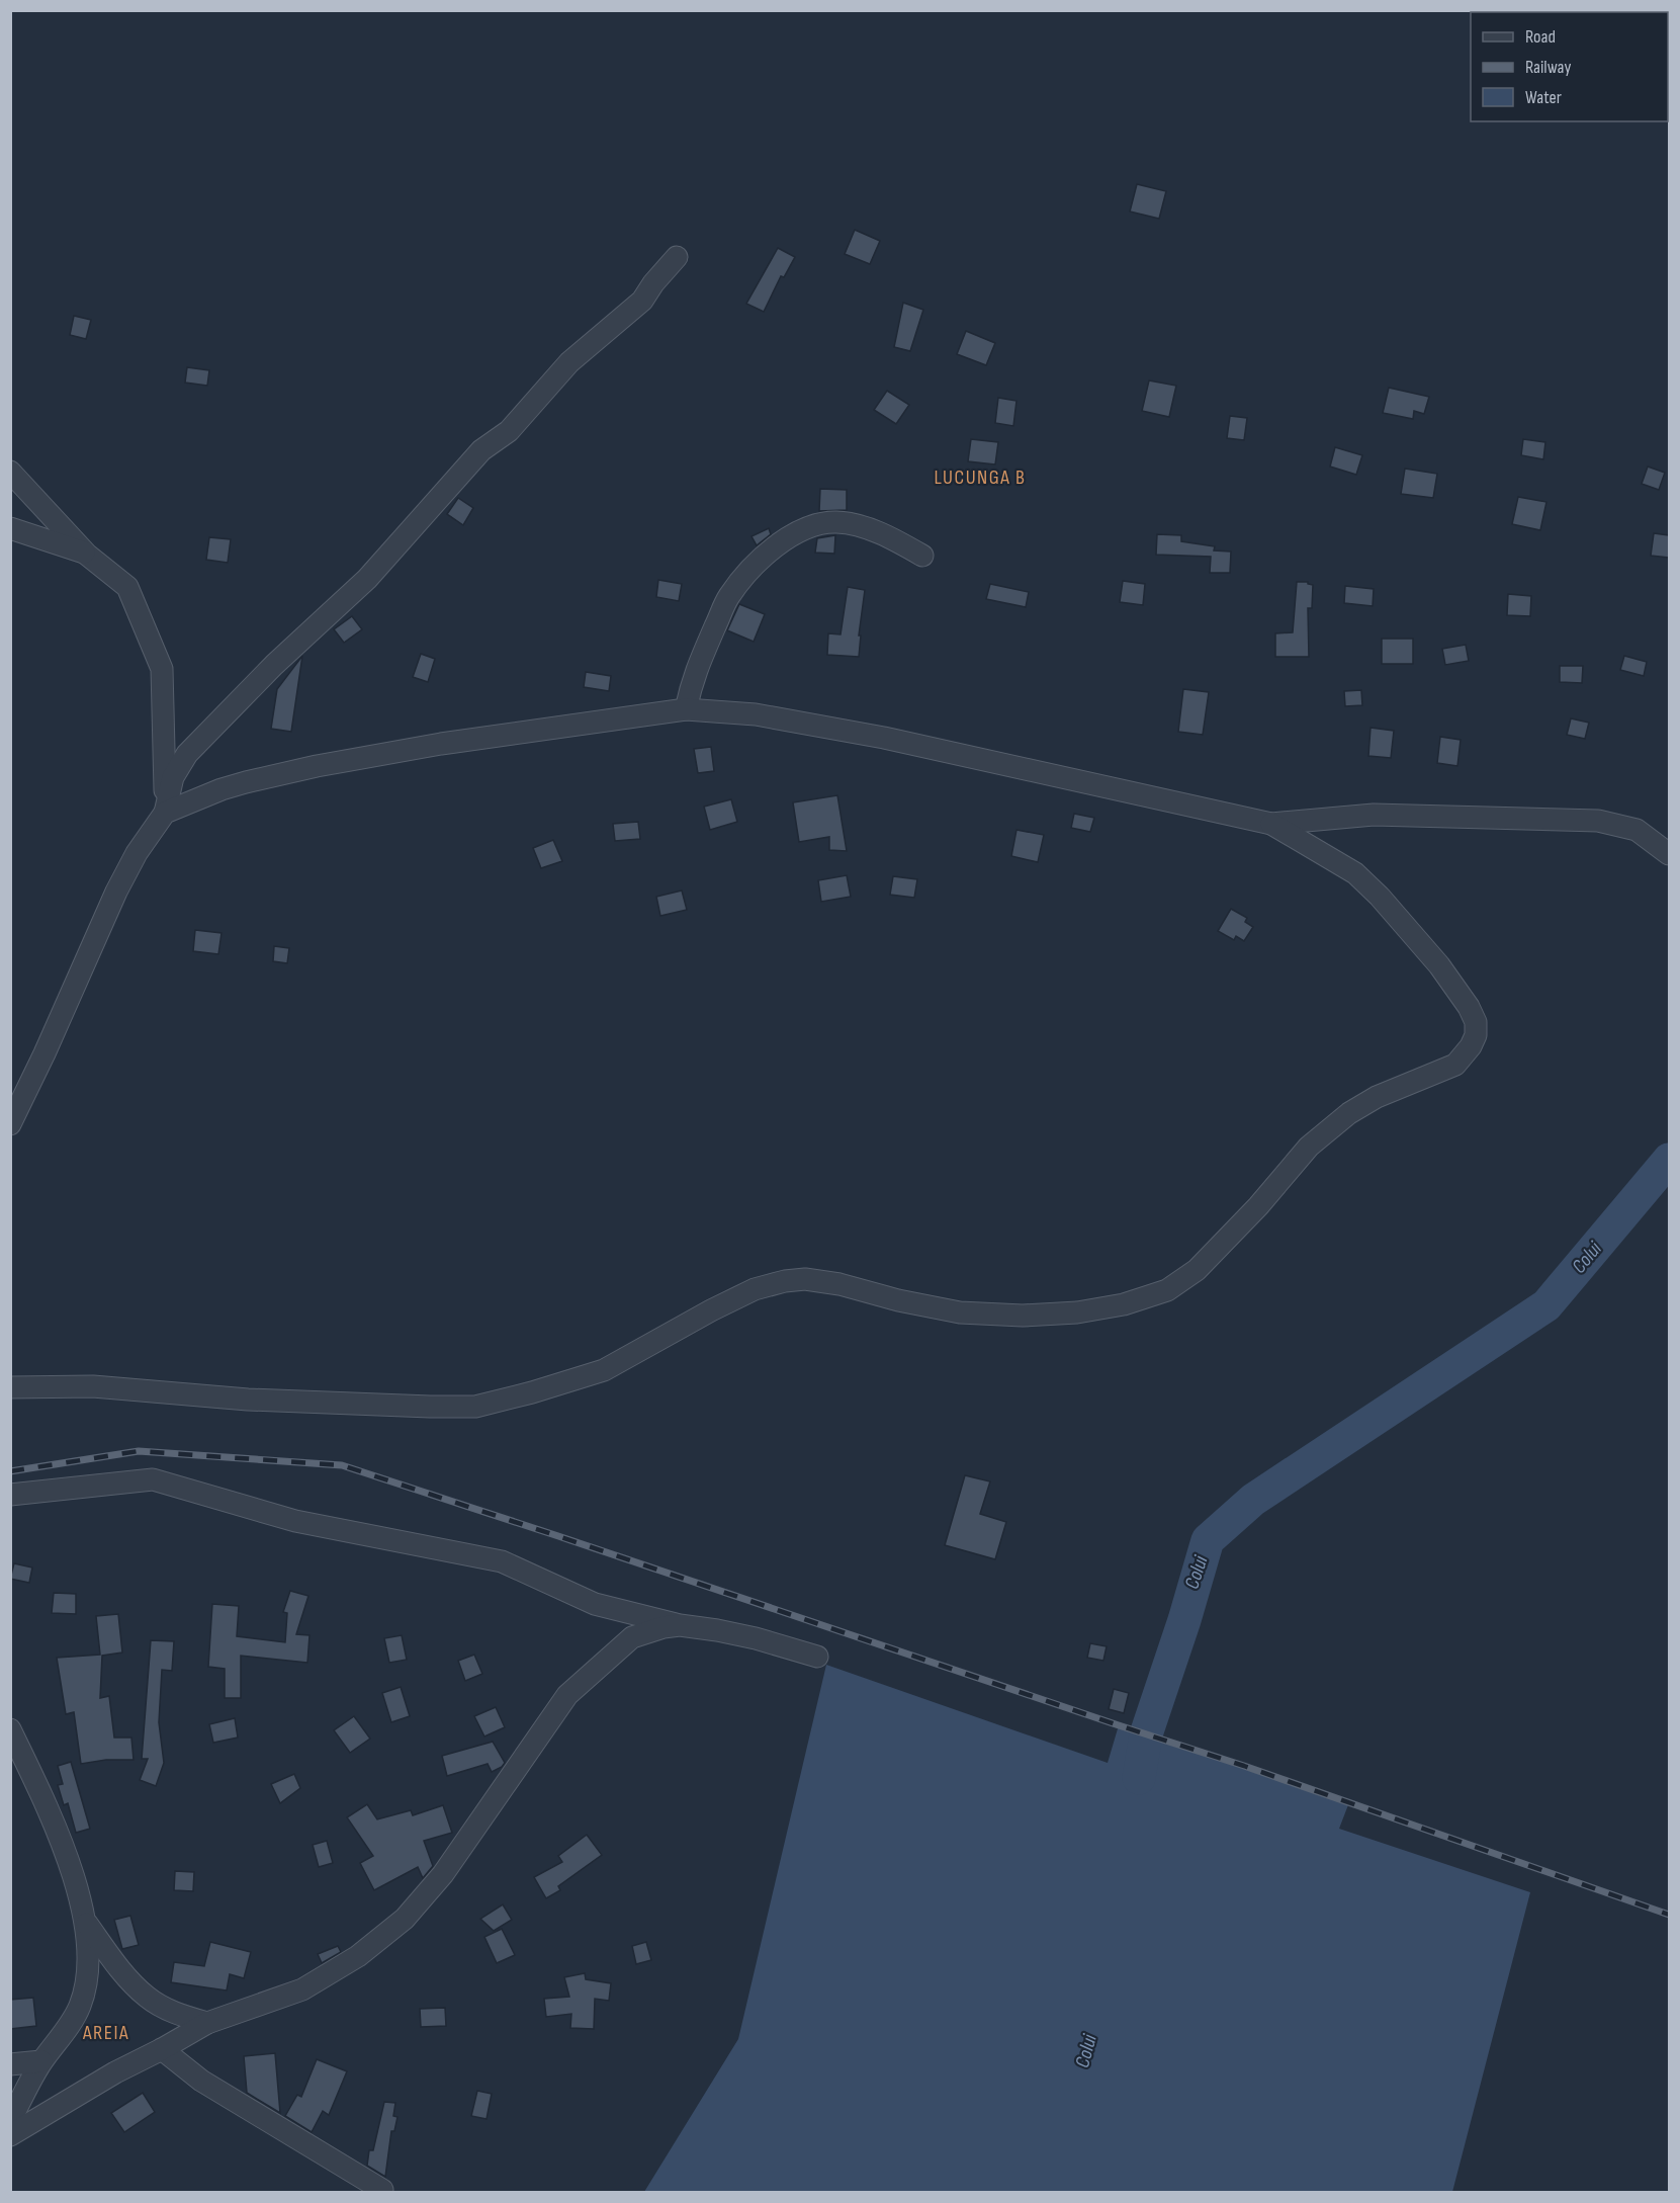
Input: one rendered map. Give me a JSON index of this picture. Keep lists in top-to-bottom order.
{
  "districts": ["LUCUNGA B", "AREIA"],
  "water": ["Colui"],
  "legend": ["Road", "Railway", "Water"]
}
